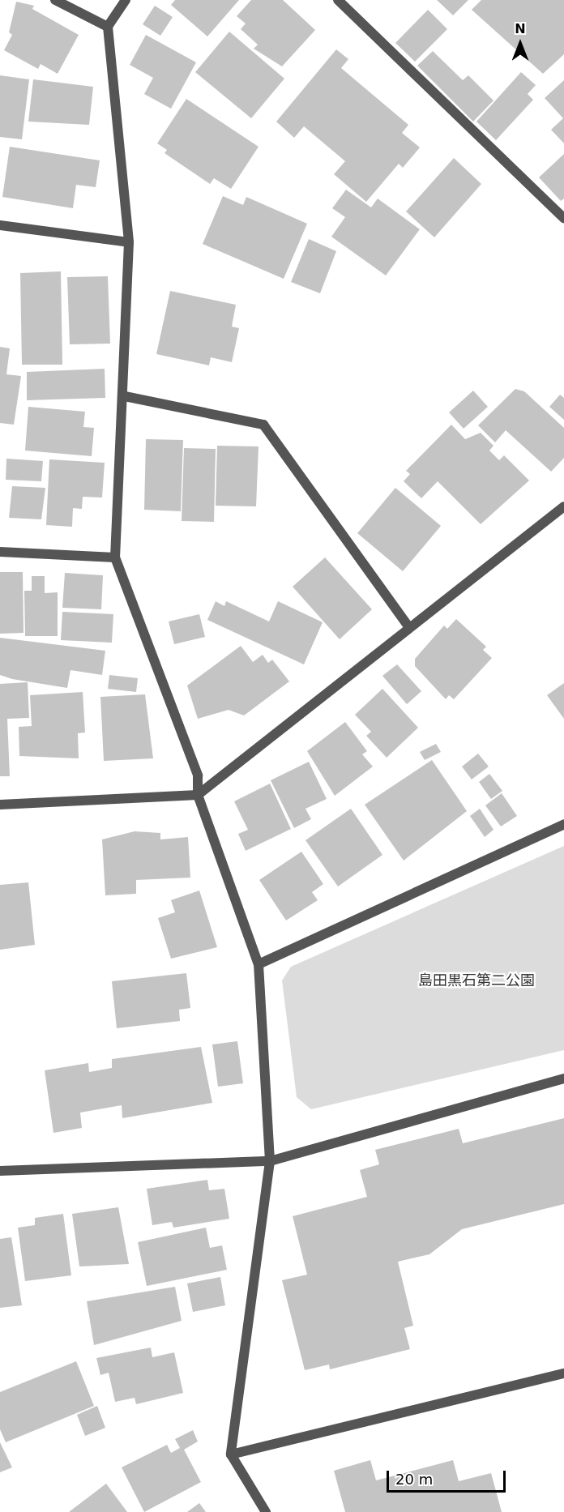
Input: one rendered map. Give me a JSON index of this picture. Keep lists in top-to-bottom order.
{
  "parks": ["島田黒石第二公園"],
  "scale_bar": "20 m",
  "north": "top"
}
